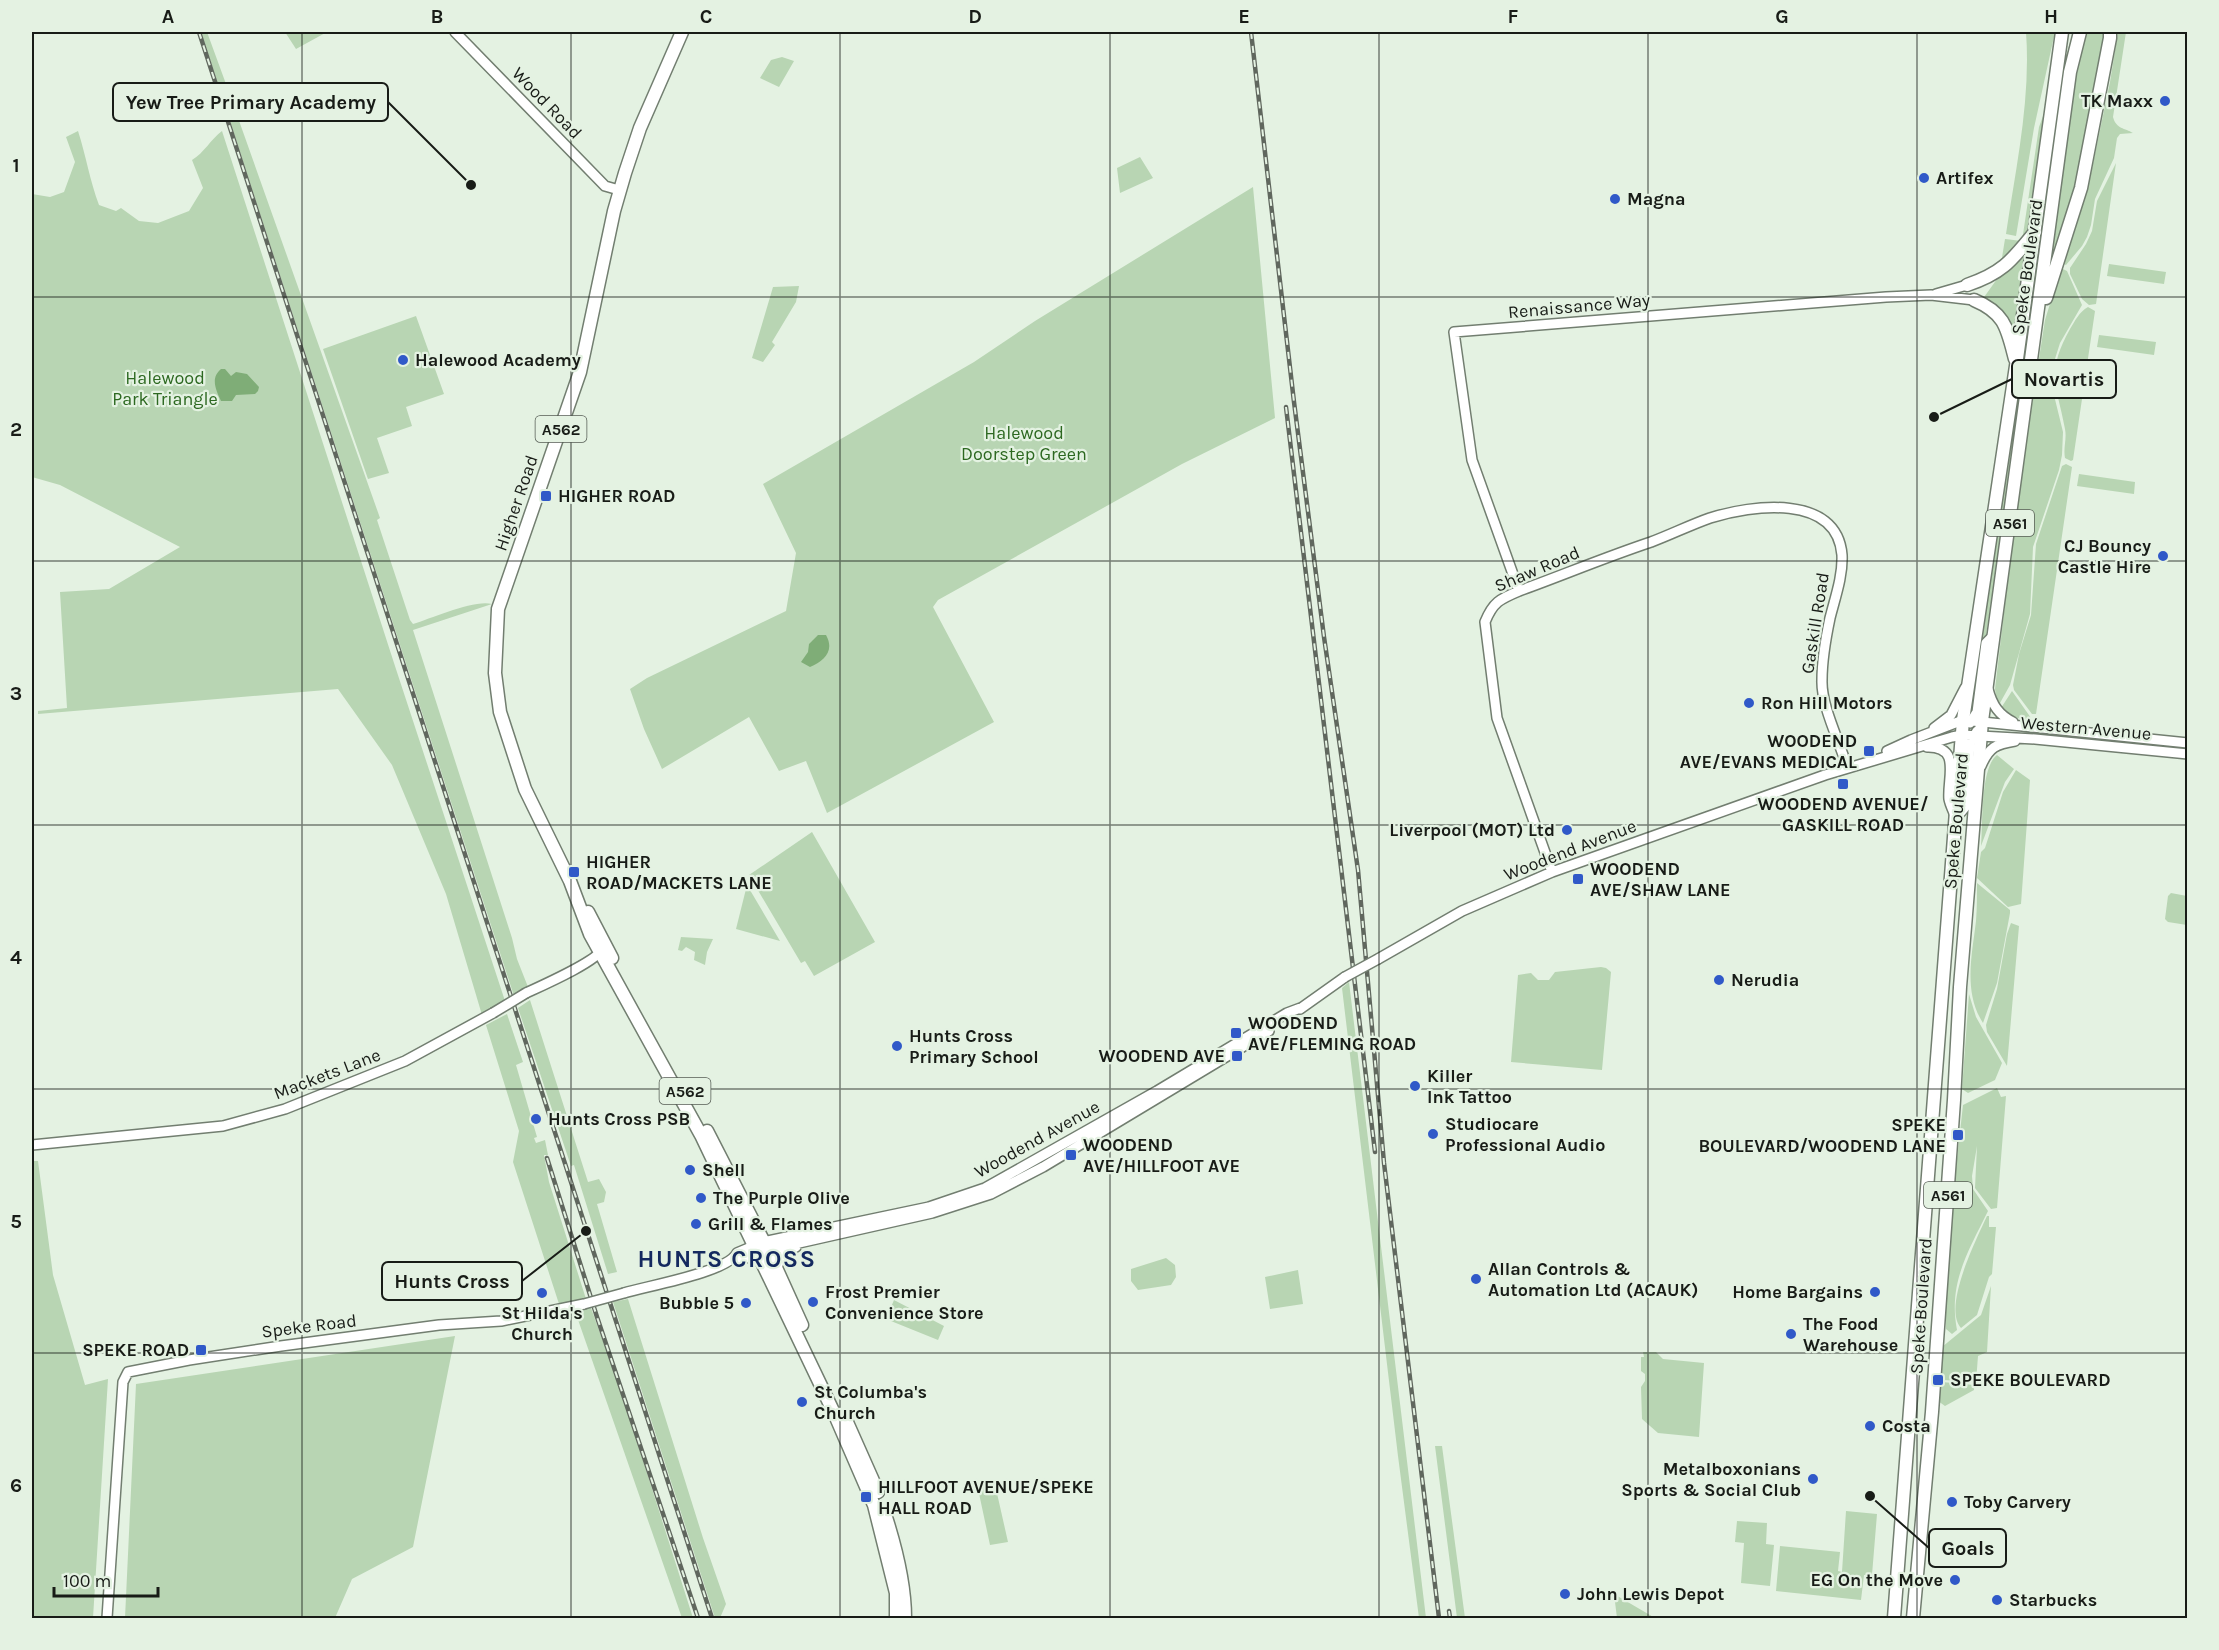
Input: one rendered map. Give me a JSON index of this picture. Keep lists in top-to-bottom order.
{
  "streets": {
    "highway": [
      "Speke Boulevard",
      "A562",
      "Higher Road",
      "A561"
    ],
    "street": [
      "Wood Road",
      "Renaissance Way",
      "Shaw Road",
      "Gaskill Road",
      "Western Avenue",
      "Woodend Avenue",
      "Mackets Lane",
      "Speke Road"
    ]
  },
  "crossings": [
    ["Wood Road", "Higher Road"],
    ["Speke Boulevard", "A561"],
    ["Speke Boulevard", "Western Avenue"],
    ["Speke Boulevard", "Woodend Avenue"],
    ["Renaissance Way", "Shaw Road"],
    ["A562", "Higher Road"],
    ["A562", "Woodend Avenue"],
    ["A562", "Mackets Lane"],
    ["A562", "Speke Road"],
    ["Higher Road", "Mackets Lane"],
    ["A561", "Western Avenue"],
    ["A561", "Woodend Avenue"],
    ["Shaw Road", "Gaskill Road"],
    ["Shaw Road", "Woodend Avenue"],
    ["Gaskill Road", "Woodend Avenue"],
    ["Western Avenue", "Woodend Avenue"],
    ["Woodend Avenue", "Speke Road"]
  ],
  "districts": ["HUNTS CROSS"],
  "parks": ["Halewood Park Triangle", "Halewood Doorstep Green"],
  "places": {
    "other": [
      "TK Maxx",
      "Artifex",
      "Yew Tree Primary Academy",
      "Magna",
      "Halewood Academy",
      "Novartis",
      "CJ Bouncy Castle Hire",
      "Ron Hill Motors",
      "Liverpool (MOT) Ltd",
      "Nerudia",
      "Hunts Cross Primary School",
      "Killer Ink Tattoo",
      "Hunts Cross PSB",
      "Studiocare Professional Audio",
      "Shell",
      "The Purple Olive",
      "Grill & Flames",
      "Hunts Cross",
      "Allan Controls & Automation Ltd (ACAUK)",
      "Home Bargains",
      "St Hilda's Church",
      "Frost Premier Convenience Store",
      "Bubble 5",
      "The Food Warehouse",
      "St Columba's Church",
      "Costa",
      "Metalboxonians Sports & Social Club",
      "Goals",
      "Toby Carvery",
      "EG On the Move",
      "John Lewis Depot",
      "Starbucks"
    ],
    "transit": [
      "HIGHER ROAD",
      "WOODEND AVE/EVANS MEDICAL",
      "WOODEND AVENUE/ GASKILL ROAD",
      "HIGHER ROAD/MACKETS LANE",
      "WOODEND AVE/SHAW LANE",
      "WOODEND AVE/FLEMING ROAD",
      "WOODEND AVE",
      "SPEKE BOULEVARD/WOODEND LANE",
      "WOODEND AVE/HILLFOOT AVE",
      "SPEKE ROAD",
      "SPEKE BOULEVARD",
      "HILLFOOT AVENUE/SPEKE HALL ROAD"
    ]
  },
  "scale_bar": "100 m",
  "grid": {
    "columns": [
      "A",
      "B",
      "C",
      "D",
      "E",
      "F",
      "G",
      "H"
    ],
    "rows": [
      "1",
      "2",
      "3",
      "4",
      "5",
      "6"
    ]
  }
}
